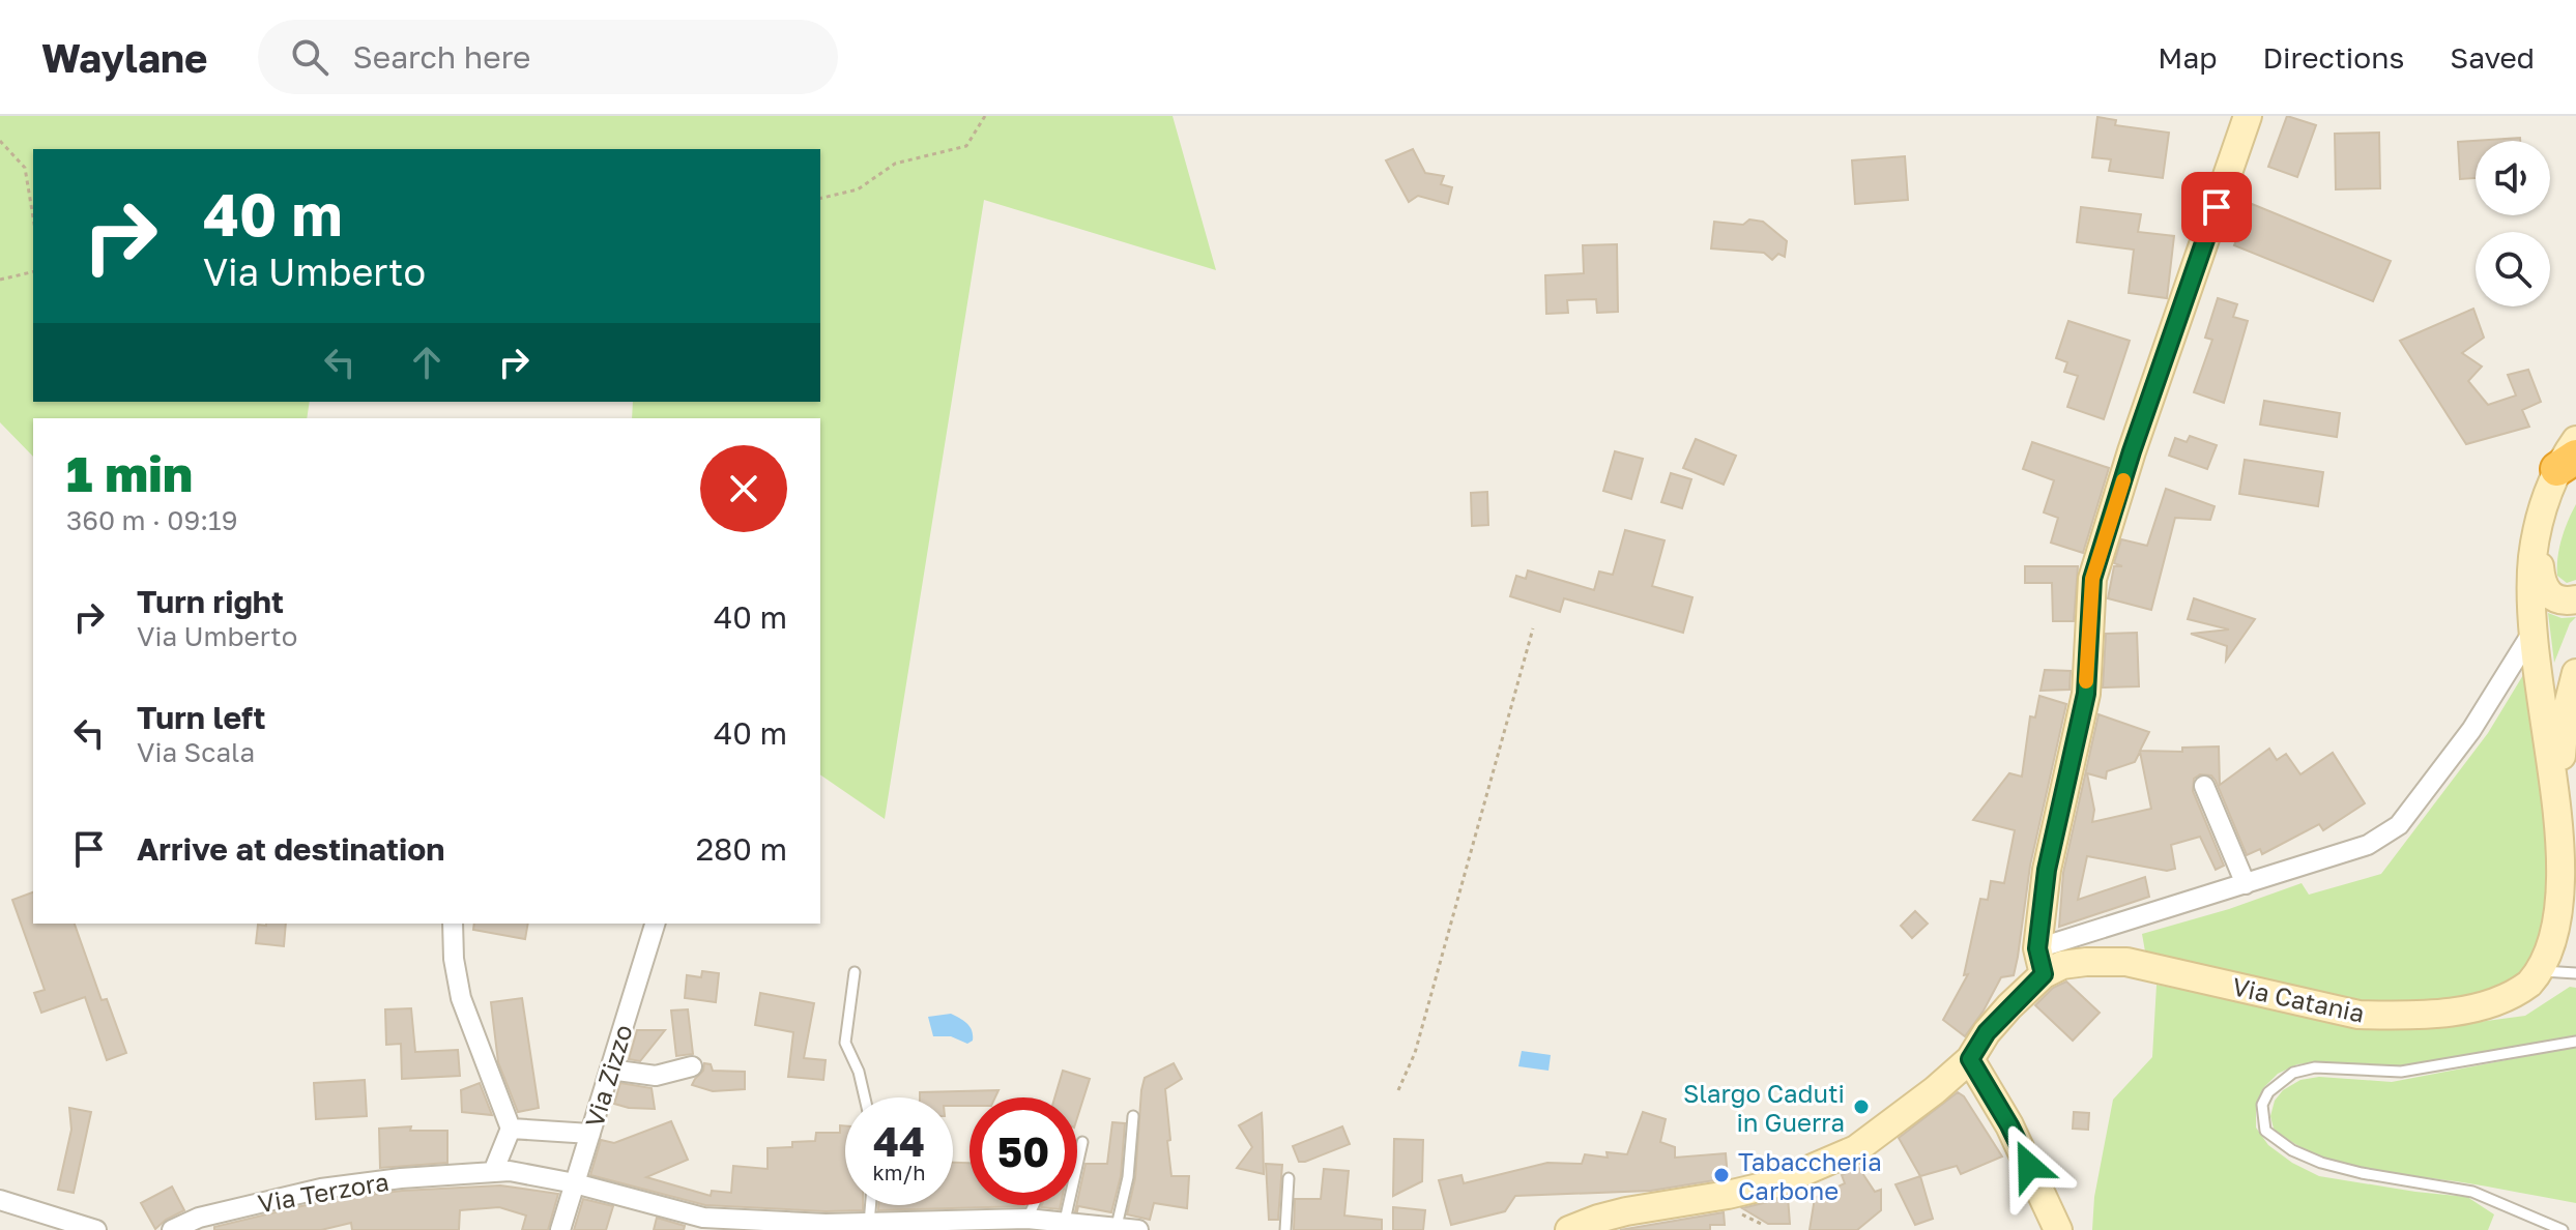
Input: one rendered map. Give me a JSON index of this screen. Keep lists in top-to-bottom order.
{
  "streets": {
    "main road": ["Via Catania"],
    "street": ["Via Zizzo", "Via Terzora"]
  },
  "crossings": [
    ["Via Zizzo", "Via Terzora"]
  ],
  "places": ["Slargo Caduti in Guerra", "Tabaccheria Carbone"],
  "page": {
    "header": "Waylane",
    "search": "Search here",
    "nav": ["Map", "Directions", "Saved"],
    "turn": ["40 m", "Via Umberto"],
    "heading": ["1 min", "360 m · 09:19"],
    "list": [
      {
        "name": "Turn right",
        "note": "Via Umberto",
        "value": "40 m"
      },
      {
        "name": "Turn left",
        "note": "Via Scala",
        "value": "40 m"
      },
      {
        "name": "Arrive at destination",
        "value": "280 m"
      }
    ],
    "speed": "44 km/h",
    "limit": "50"
  }
}
